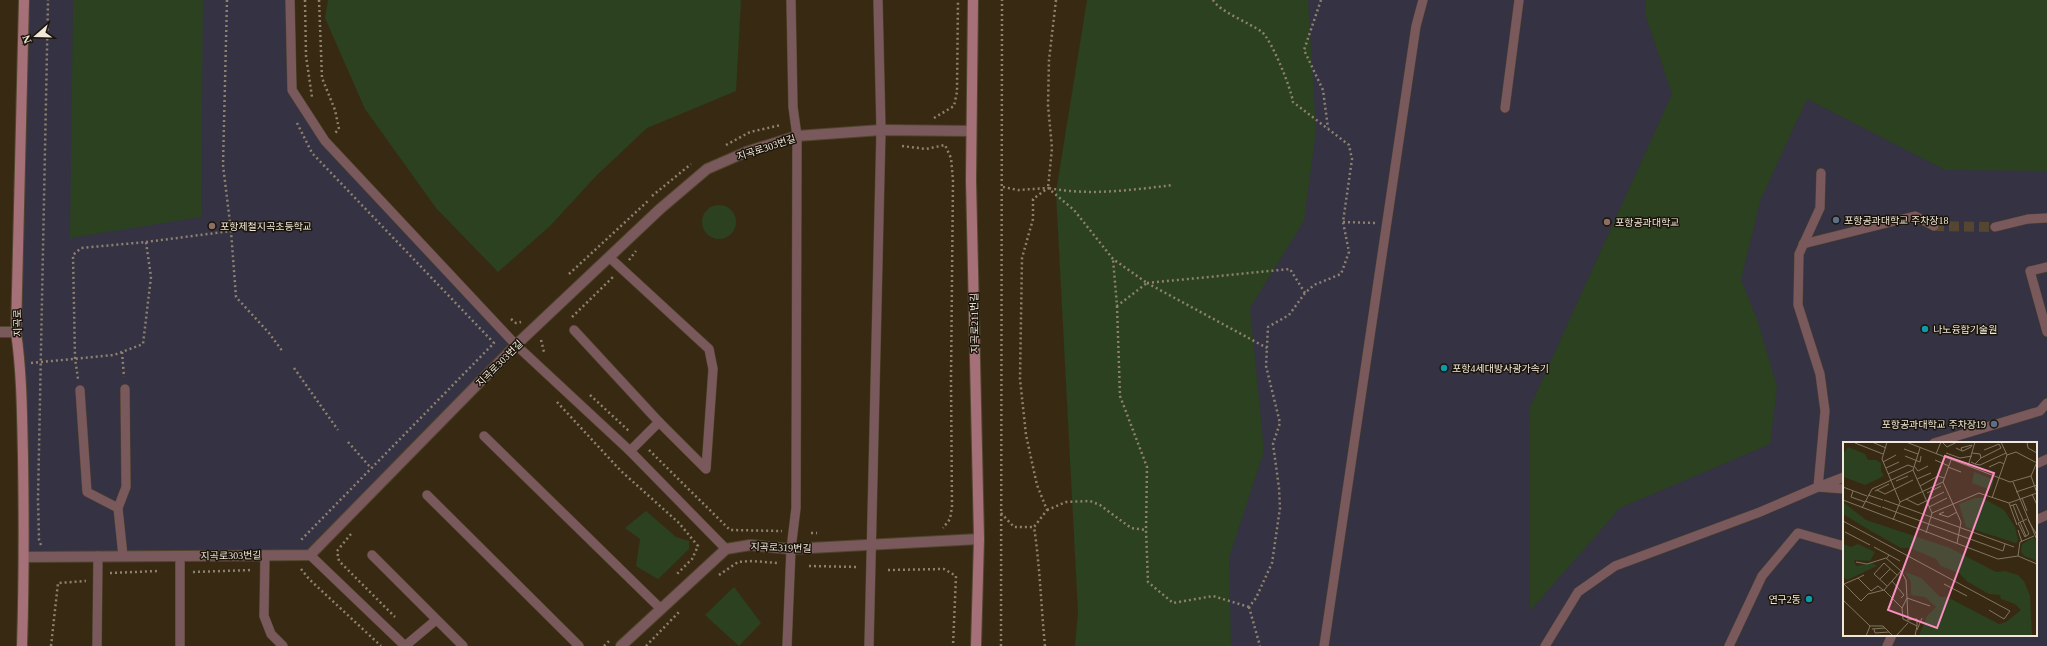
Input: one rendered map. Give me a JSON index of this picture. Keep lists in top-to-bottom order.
{
  "streets": {
    "main road": ["지곡로", "지곡로211번길"],
    "street": ["지곡로303번길", "지곡로319번길"]
  },
  "crossings": [
    ["지곡로303번길", "지곡로"],
    ["지곡로303번길", "지곡로211번길"],
    ["지곡로211번길", "지곡로319번길"]
  ],
  "places": [
    "포항공과대학교 주차장18",
    "포항공과대학교",
    "포항제철지곡초등학교",
    "나노융합기술원",
    "포항4세대방사광가속기",
    "포항공과대학교 주차장19",
    "연구2동"
  ],
  "north": "left"
}
